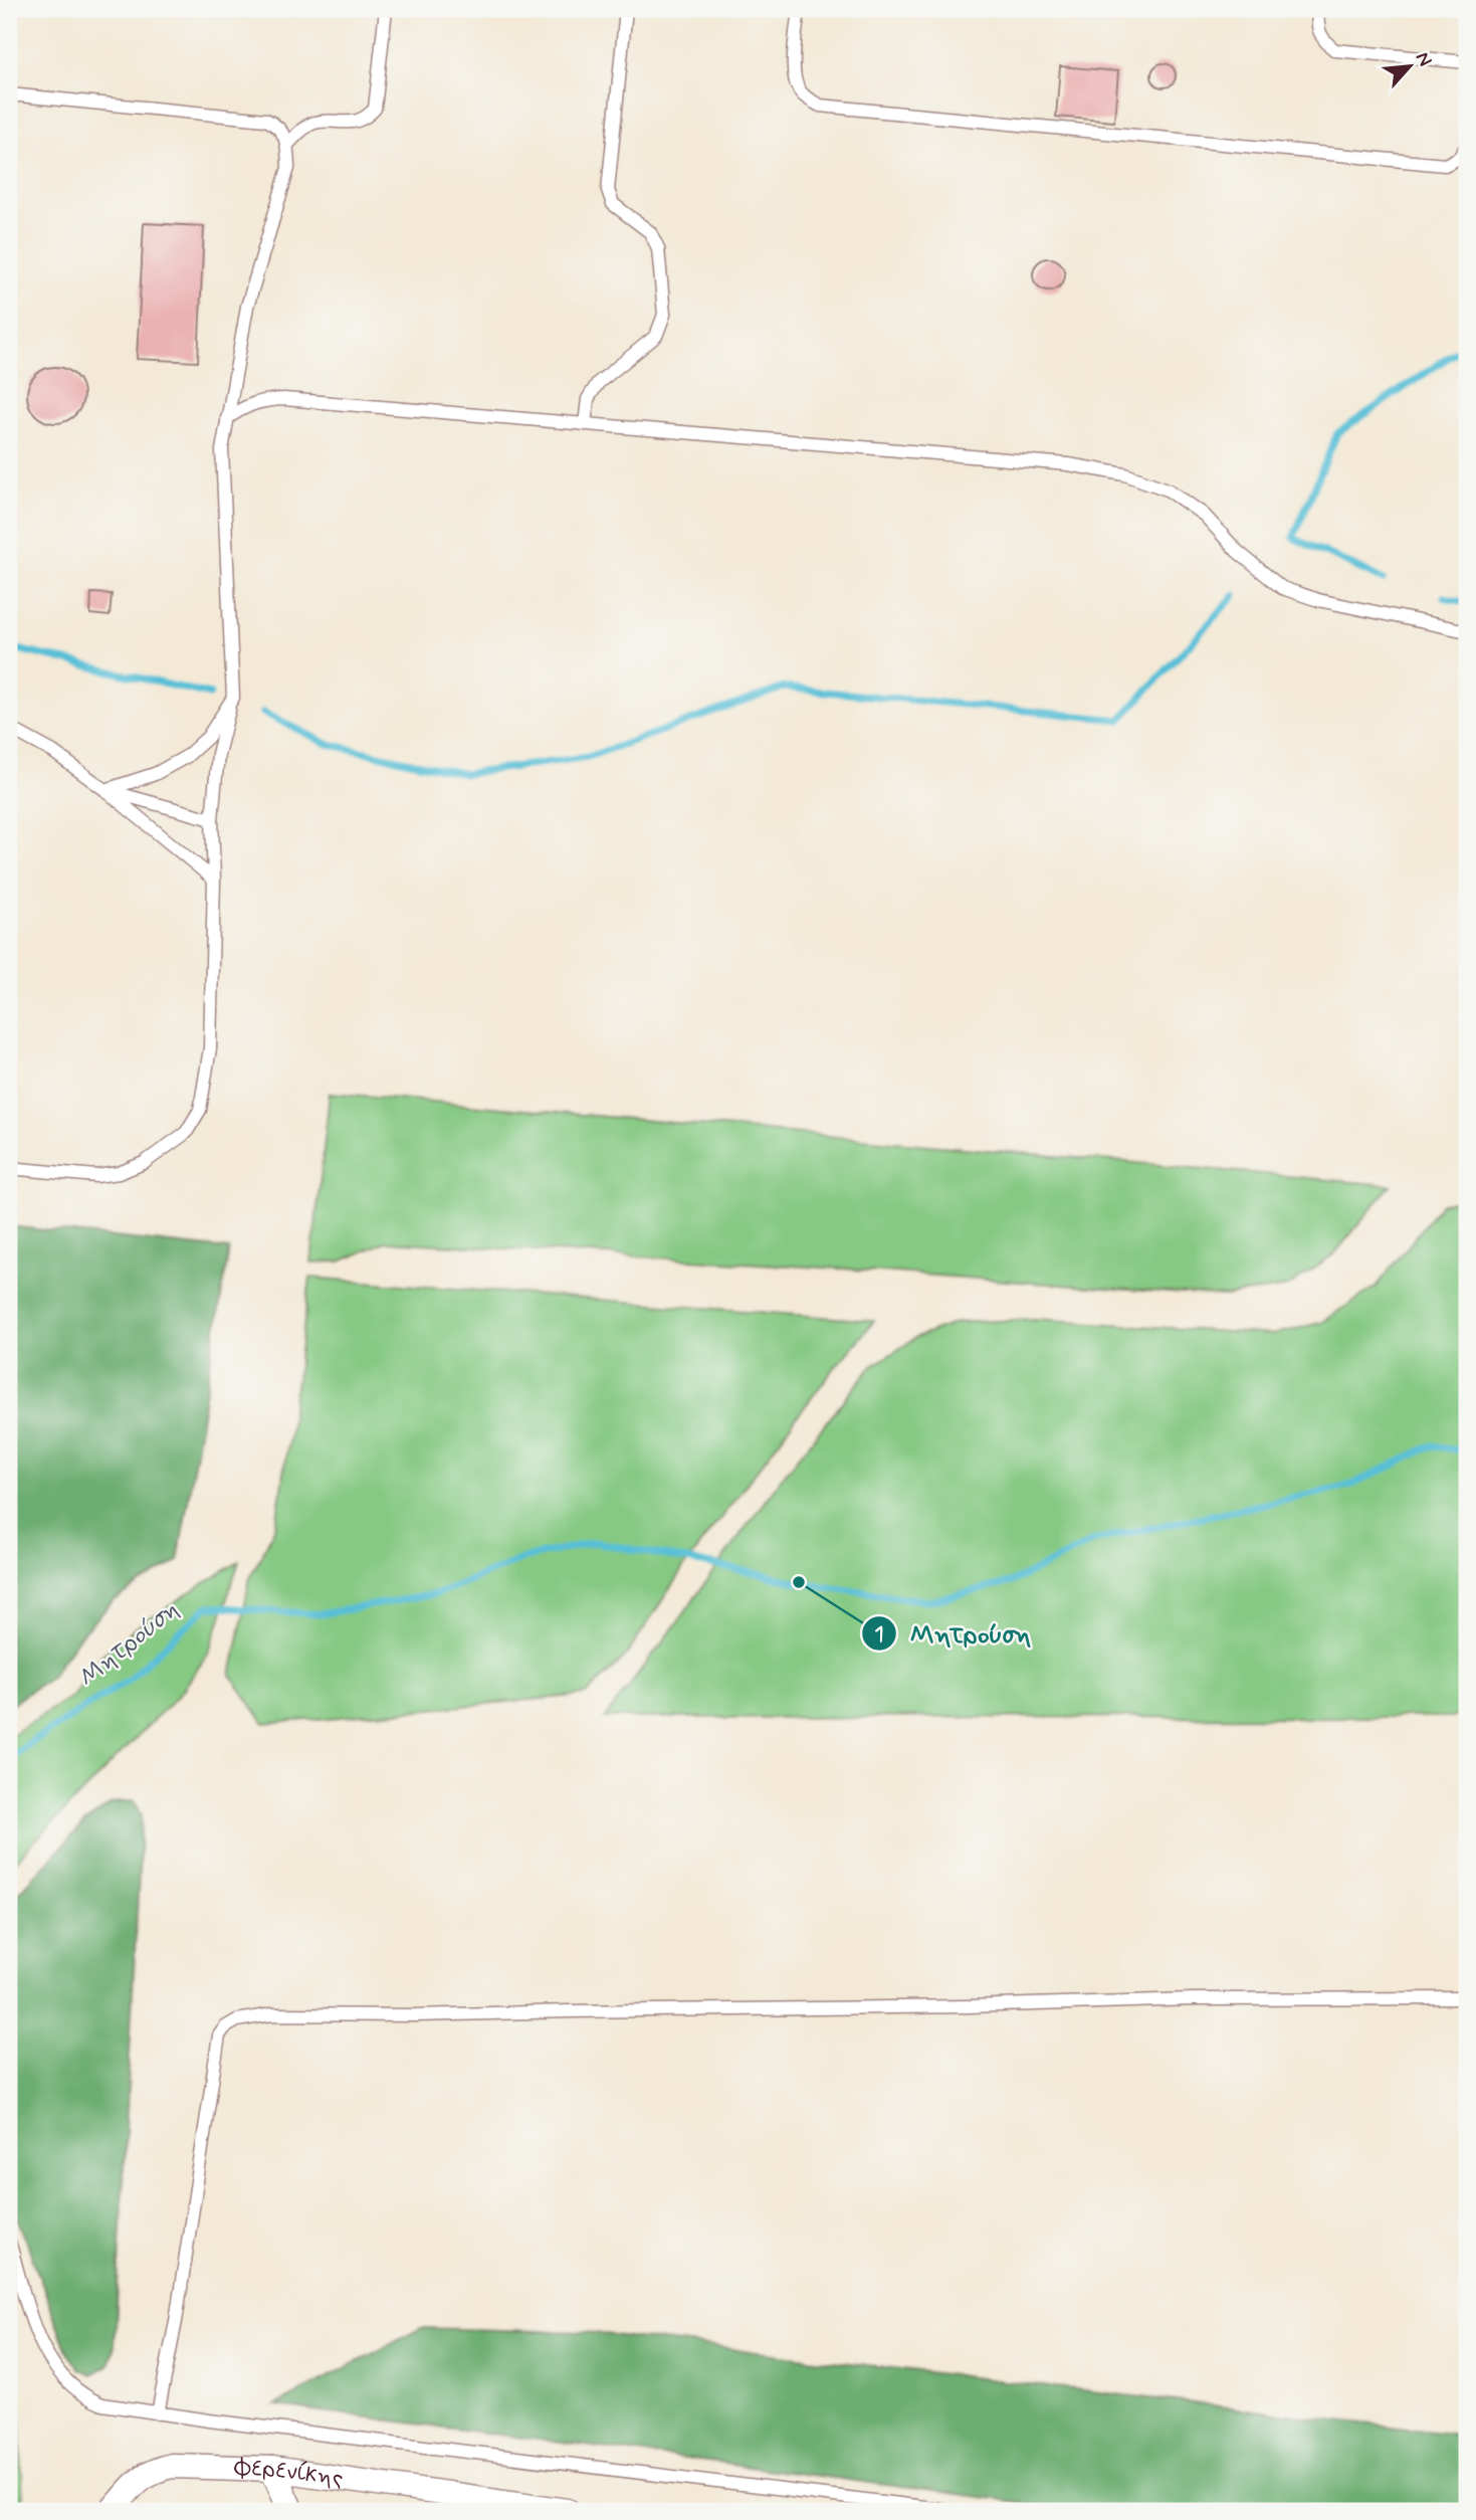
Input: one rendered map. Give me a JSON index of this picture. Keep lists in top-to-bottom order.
{
  "streets": {
    "street": ["Φερενίκης"]
  },
  "water": ["Μητρούση"],
  "places": ["Μητρούση"],
  "north": "top right"
}
